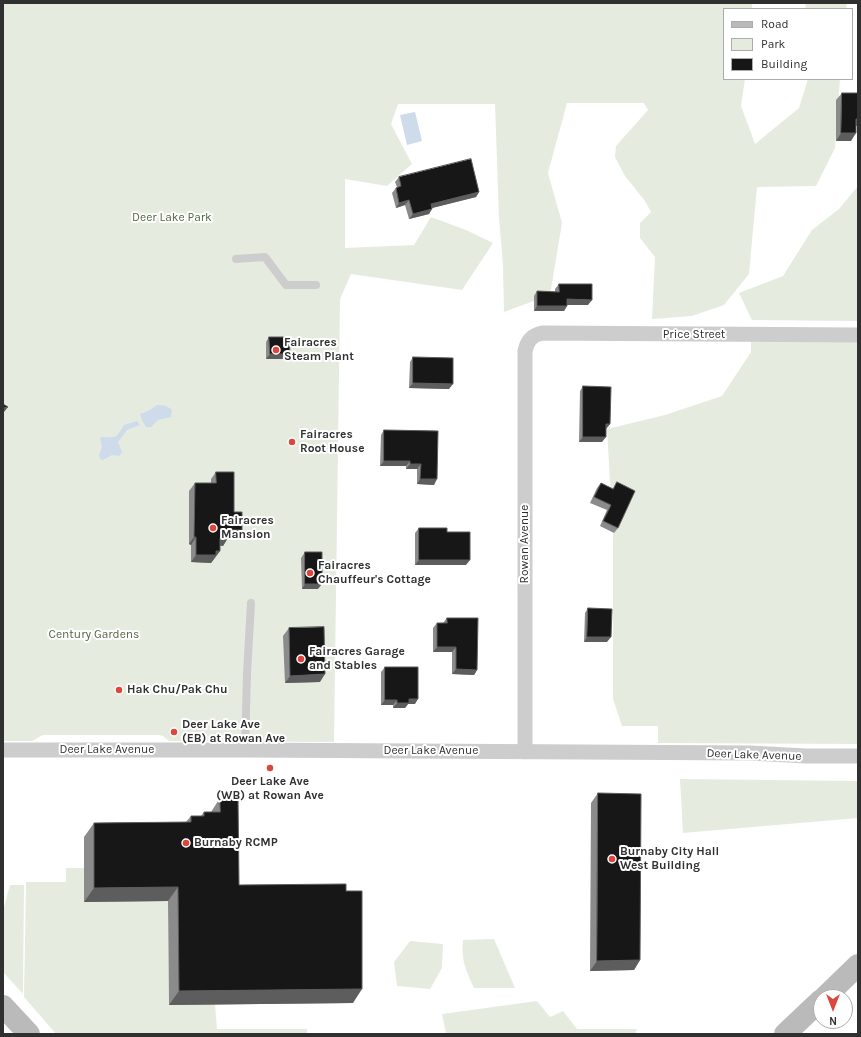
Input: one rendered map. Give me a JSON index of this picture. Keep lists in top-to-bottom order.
{
  "streets": {
    "street": ["Price Street", "Rowan Avenue", "Deer Lake Avenue"]
  },
  "crossings": [
    ["Price Street", "Rowan Avenue"],
    ["Rowan Avenue", "Deer Lake Avenue"]
  ],
  "parks": ["Deer Lake Park", "Century Gardens"],
  "places": [
    "Fairacres Steam Plant",
    "Fairacres Root House",
    "Fairacres Mansion",
    "Fairacres Chauffeur's Cottage",
    "Fairacres Garage and Stables",
    "Hak Chu/Pak Chu",
    "Deer Lake Ave (EB) at Rowan Ave",
    "Deer Lake Ave (WB) at Rowan Ave",
    "Burnaby RCMP",
    "Burnaby City Hall West Building"
  ],
  "legend": ["Road", "Park", "Building"],
  "north": "bottom"
}
